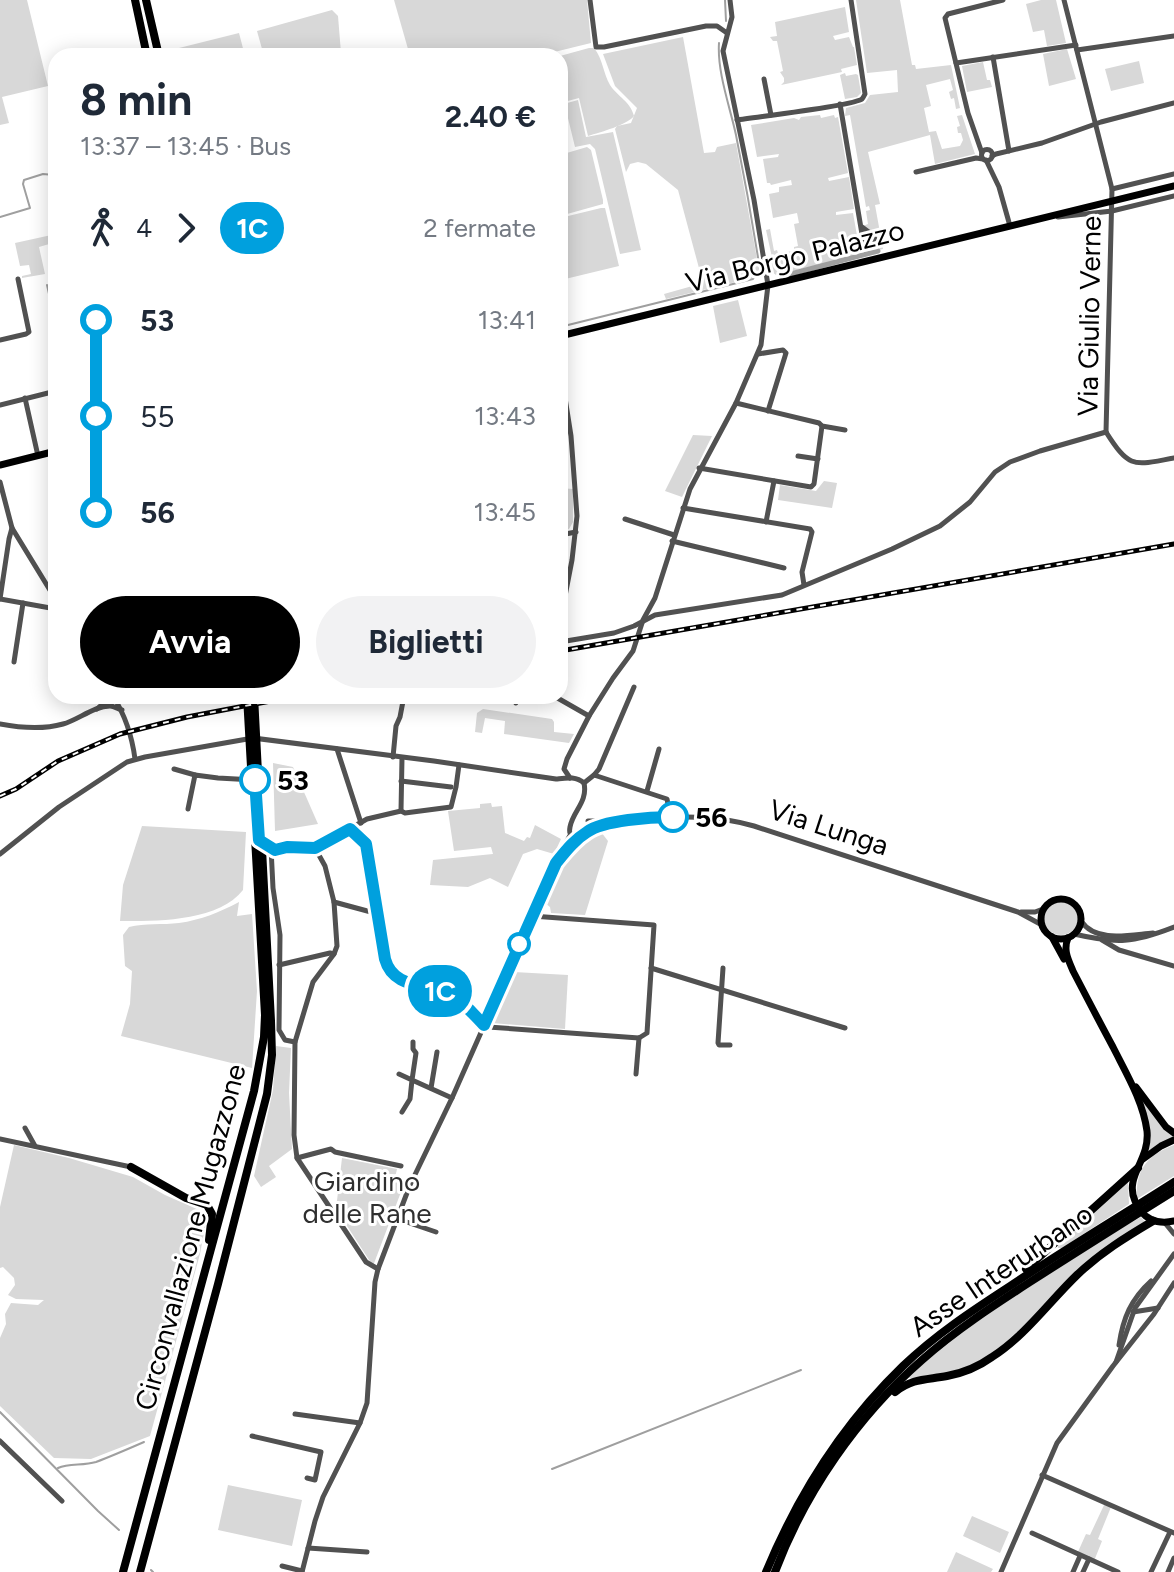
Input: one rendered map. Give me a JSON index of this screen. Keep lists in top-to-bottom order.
{
  "streets": {
    "highway": ["Circonvallazione Mugazzone", "Asse Interurbano"],
    "main road": ["Via Borgo Palazzo", "Via Lunga"],
    "street": ["Via Giulio Verne"]
  },
  "crossings": [
    ["Via Borgo Palazzo", "Via Giulio Verne"]
  ],
  "parks": ["Giardino delle Rane"],
  "places": ["53", "56"],
  "lines": ["bus line 1C"],
  "page": {
    "on_map": "1C",
    "heading": ["8 min", "13:37 – 13:45 · Bus", "2.40 €"],
    "legs": ["4", "1C", "2 fermate"],
    "list": [
      {
        "name": "53",
        "value": "13:41"
      },
      {
        "name": "55",
        "value": "13:43"
      },
      {
        "name": "56",
        "value": "13:45"
      }
    ],
    "buttons": ["Avvia", "Biglietti"]
  }
}
